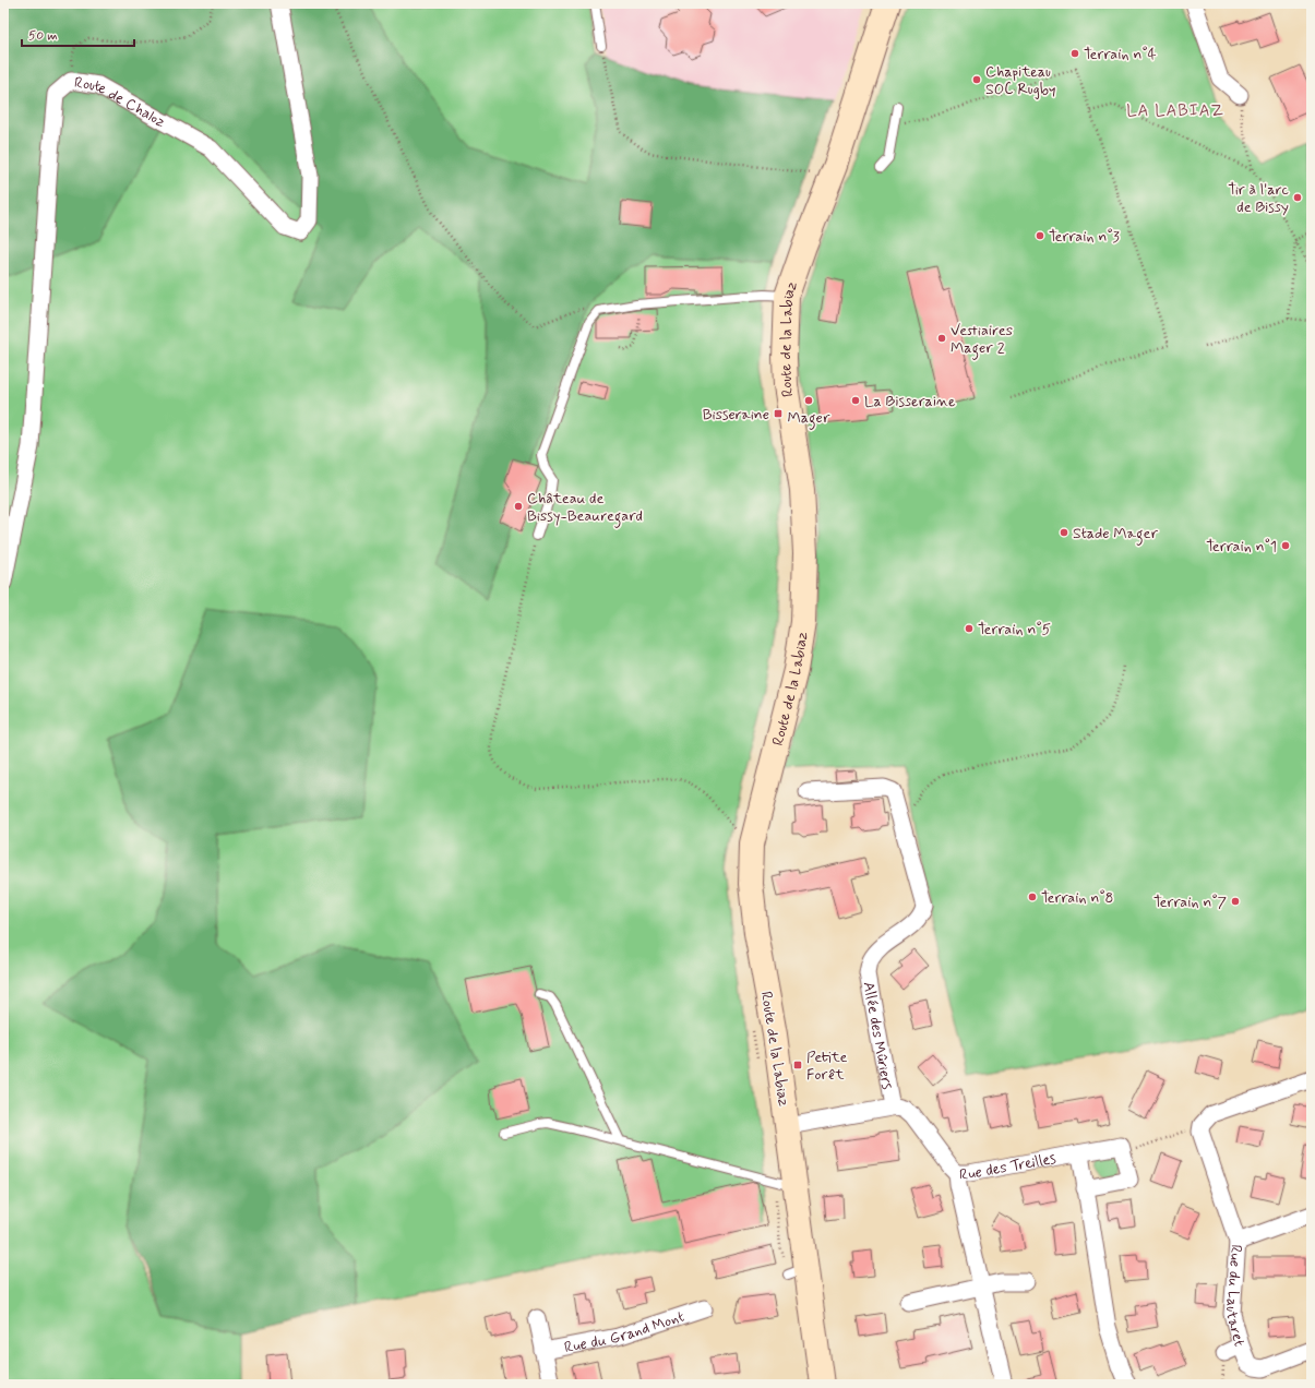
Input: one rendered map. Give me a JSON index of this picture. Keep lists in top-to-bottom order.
{
  "streets": {
    "main road": ["Route de la Labiaz"],
    "street": [
      "Route de Chaloz",
      "Allée des Mûriers",
      "Rue des Treilles",
      "Rue du Lautaret",
      "Rue du Grand Mont"
    ]
  },
  "crossings": [
    ["Allée des Mûriers", "Rue des Treilles"]
  ],
  "districts": ["LA LABIAZ"],
  "places": {
    "other": [
      "Terrain n°4",
      "Chapiteau SOC Rugby",
      "Tir à l'arc de Bissy",
      "Terrain n°3",
      "Vestiaires Mager 2",
      "Mager",
      "La Bisseraine",
      "Château de Bissy-Beauregard",
      "Stade Mager",
      "Terrain n°1",
      "Terrain n°5",
      "Terrain n°8",
      "Terrain n°7"
    ],
    "transit": ["Bisseraine", "Petite Forêt"]
  },
  "scale_bar": "50 m"
}
